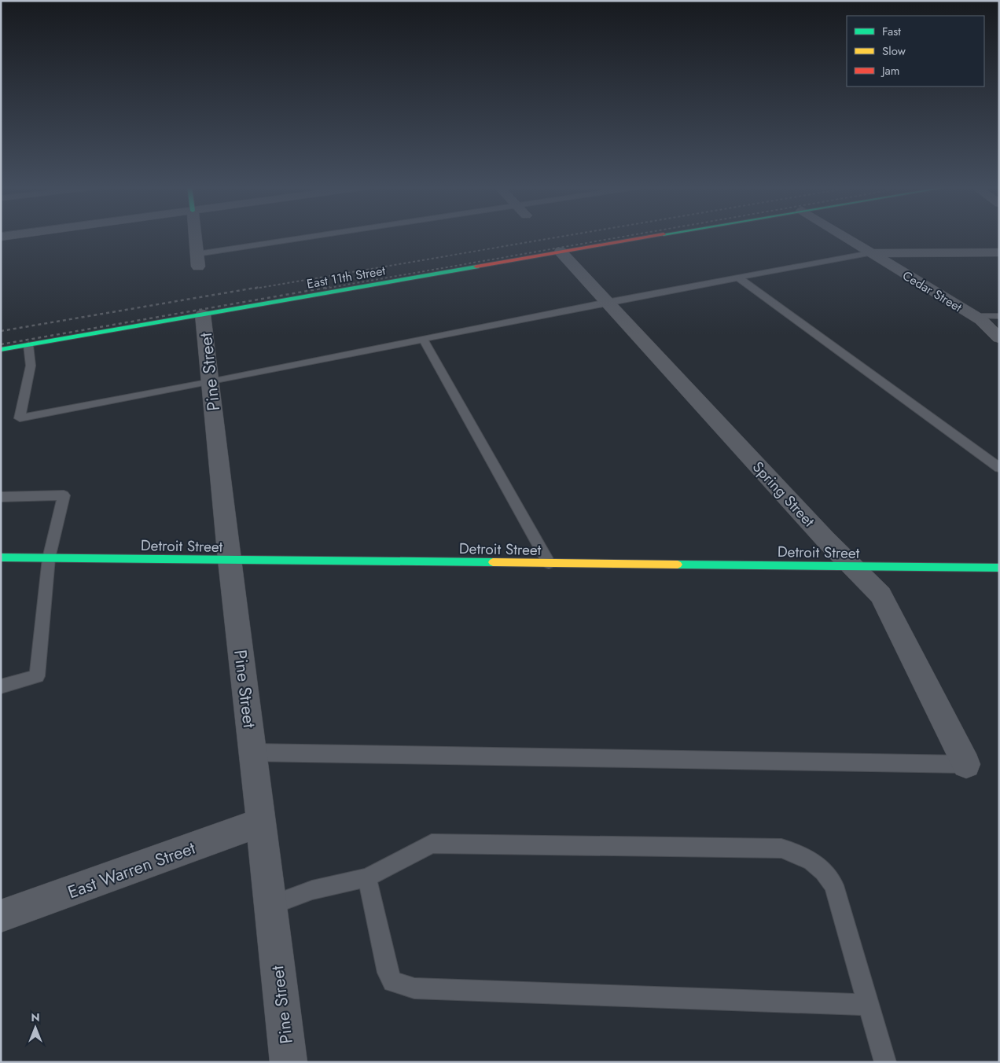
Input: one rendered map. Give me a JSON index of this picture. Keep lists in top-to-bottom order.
{
  "streets": {
    "street": [
      "East 11th Street",
      "Cedar Street",
      "Pine Street",
      "Spring Street",
      "Detroit Street",
      "East Warren Street"
    ]
  },
  "crossings": [
    ["East 11th Street", "Pine Street"],
    ["East 11th Street", "Spring Street"],
    ["Pine Street", "Detroit Street"],
    ["Pine Street", "East Warren Street"],
    ["Spring Street", "Detroit Street"]
  ],
  "legend": ["Fast", "Slow", "Jam"],
  "north": "top"
}
